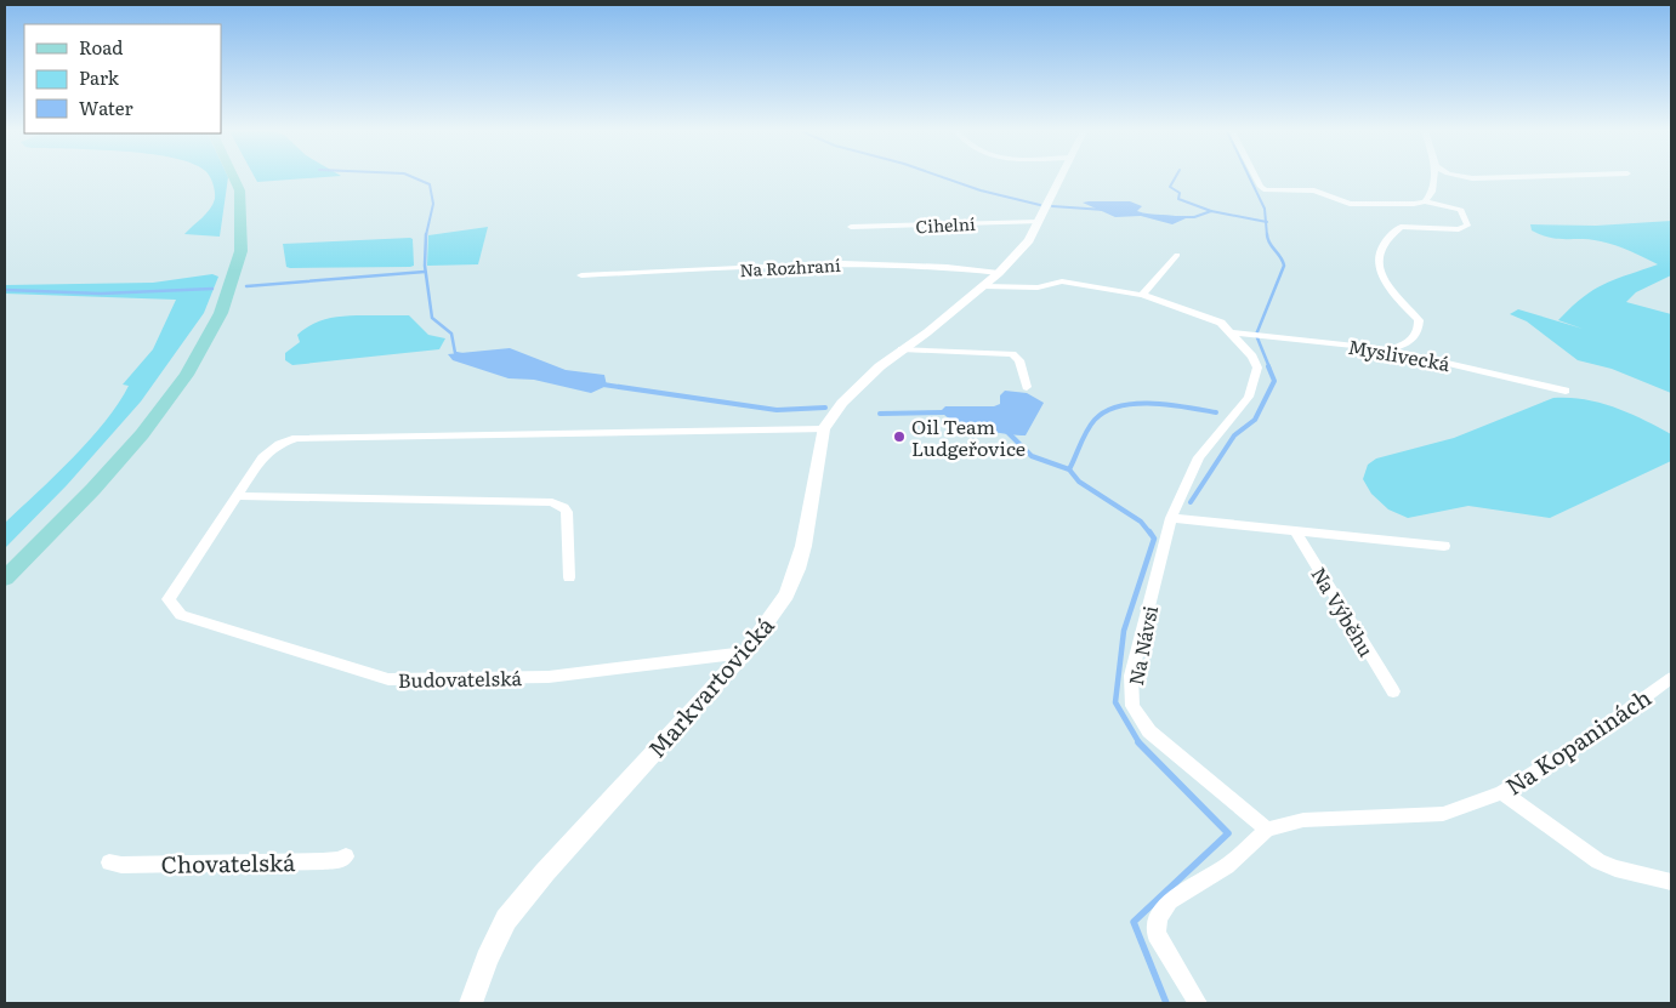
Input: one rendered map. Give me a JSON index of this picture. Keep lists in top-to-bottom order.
{
  "streets": {
    "street": [
      "Cihelní",
      "Na Rozhraní",
      "Myslivecká",
      "Na Výběhu",
      "Na Návsi",
      "Budovatelská",
      "Markvartovická",
      "Na Kopaninách",
      "Chovatelská"
    ]
  },
  "crossings": [
    ["Cihelní", "Markvartovická"],
    ["Na Rozhraní", "Markvartovická"],
    ["Myslivecká", "Na Návsi"],
    ["Na Výběhu", "Na Návsi"],
    ["Na Návsi", "Markvartovická"],
    ["Na Návsi", "Na Kopaninách"],
    ["Budovatelská", "Markvartovická"]
  ],
  "places": ["Oil Team Ludgeřovice"],
  "legend": ["Road", "Park", "Water"]
}
